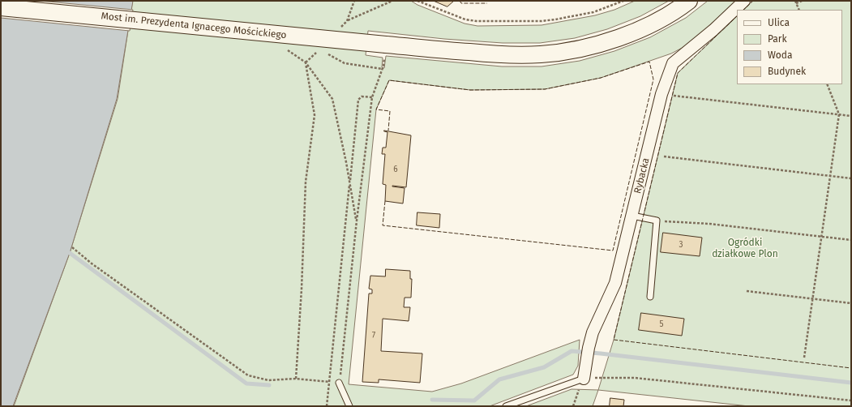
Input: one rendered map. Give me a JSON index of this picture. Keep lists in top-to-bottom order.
{
  "streets": {
    "main road": ["Most im. Prezydenta Ignacego Mościckiego"],
    "street": ["Rybacka"]
  },
  "parks": ["Ogródki działkowe Plon"],
  "house_numbers": [
    "6",
    "3",
    "5",
    "7"
  ],
  "legend": [
    "Ulica",
    "Park",
    "Woda",
    "Budynek"
  ]
}
